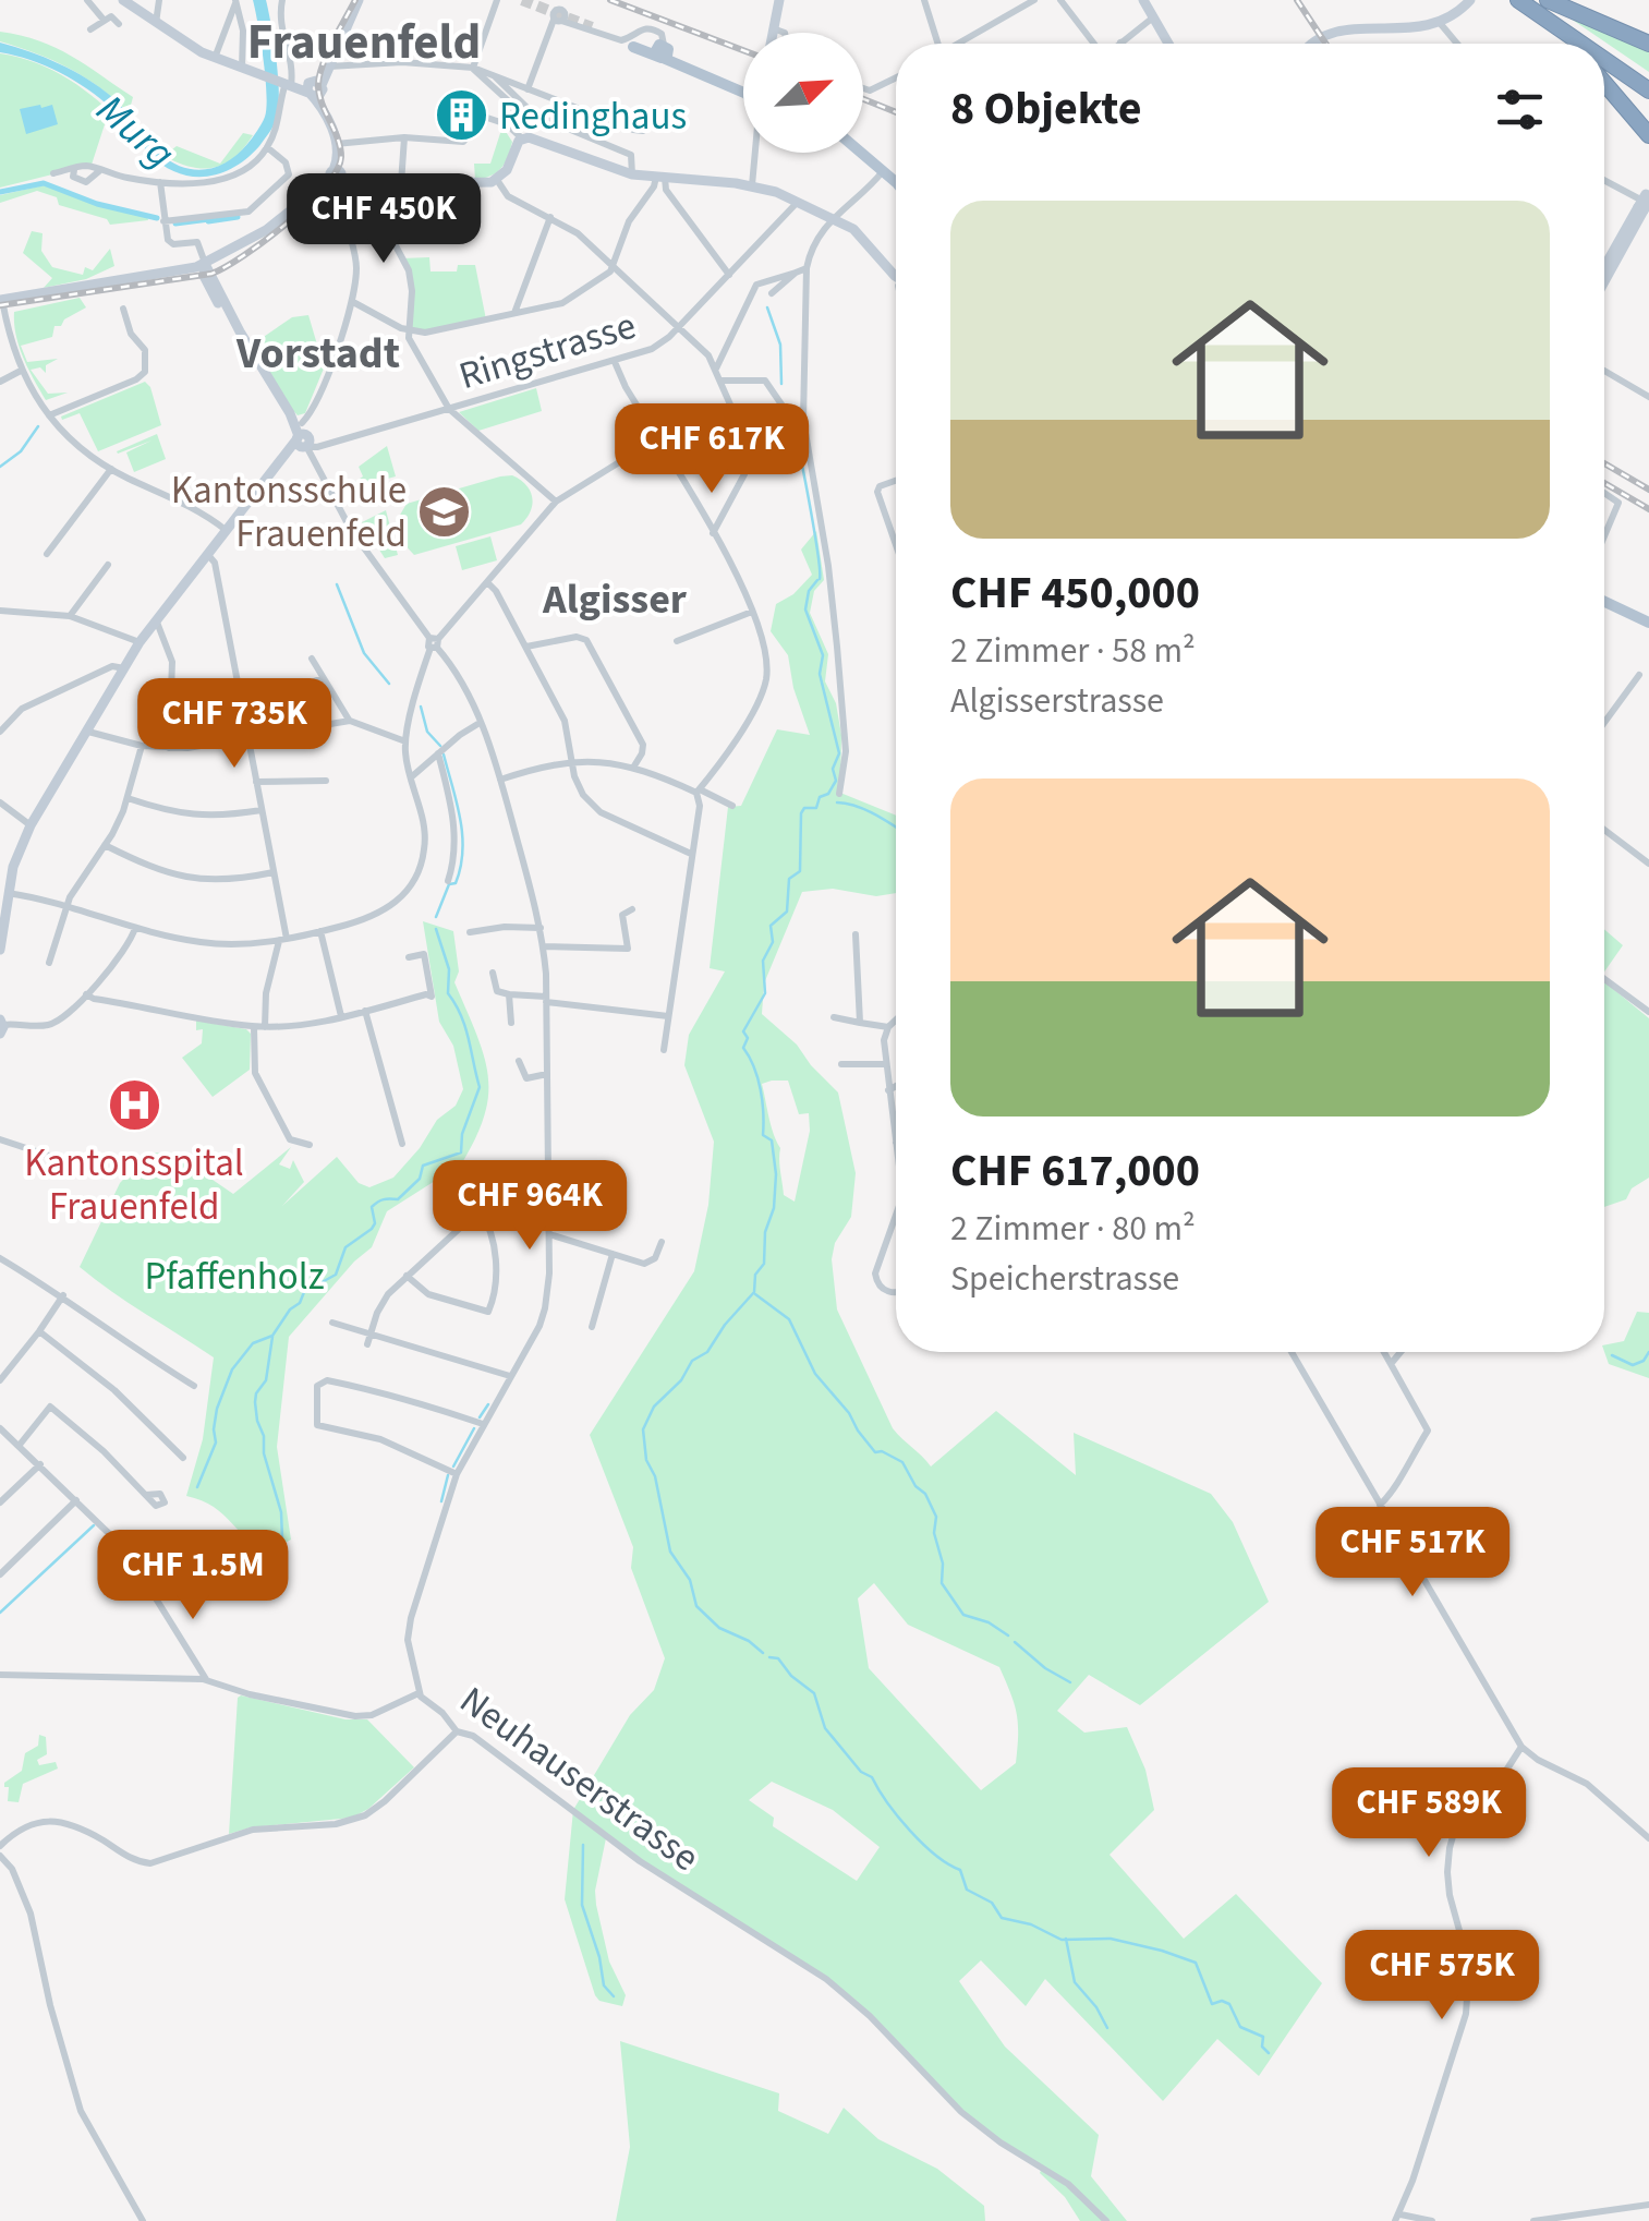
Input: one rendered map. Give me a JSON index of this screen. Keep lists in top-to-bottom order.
{
  "streets": {
    "street": ["Ringstrasse", "Neuhauserstrasse"]
  },
  "crossings": [
    ["Ringstrasse", "Neuhauserstrasse"]
  ],
  "districts": ["Frauenfeld", "Vorstadt", "Algisser"],
  "water": ["Murg"],
  "parks": ["Pfaffenholz"],
  "places": {
    "building": ["Redinghaus"],
    "school or university": ["Kantonsschule Frauenfeld"],
    "hospital": ["Kantonsspital Frauenfeld"]
  },
  "north": "top right",
  "page": {
    "heading": "8 Objekte",
    "price": [
      "CHF 450K",
      "CHF 617K",
      "CHF 735K",
      "CHF 964K",
      "CHF 517K",
      "CHF 1.5M",
      "CHF 589K",
      "CHF 575K"
    ],
    "list": [
      {
        "name": "CHF 450,000",
        "note": "2 Zimmer · 58 m² · Algisserstrasse"
      },
      {
        "name": "CHF 617,000",
        "note": "2 Zimmer · 80 m² · Speicherstrasse"
      }
    ]
  }
}
